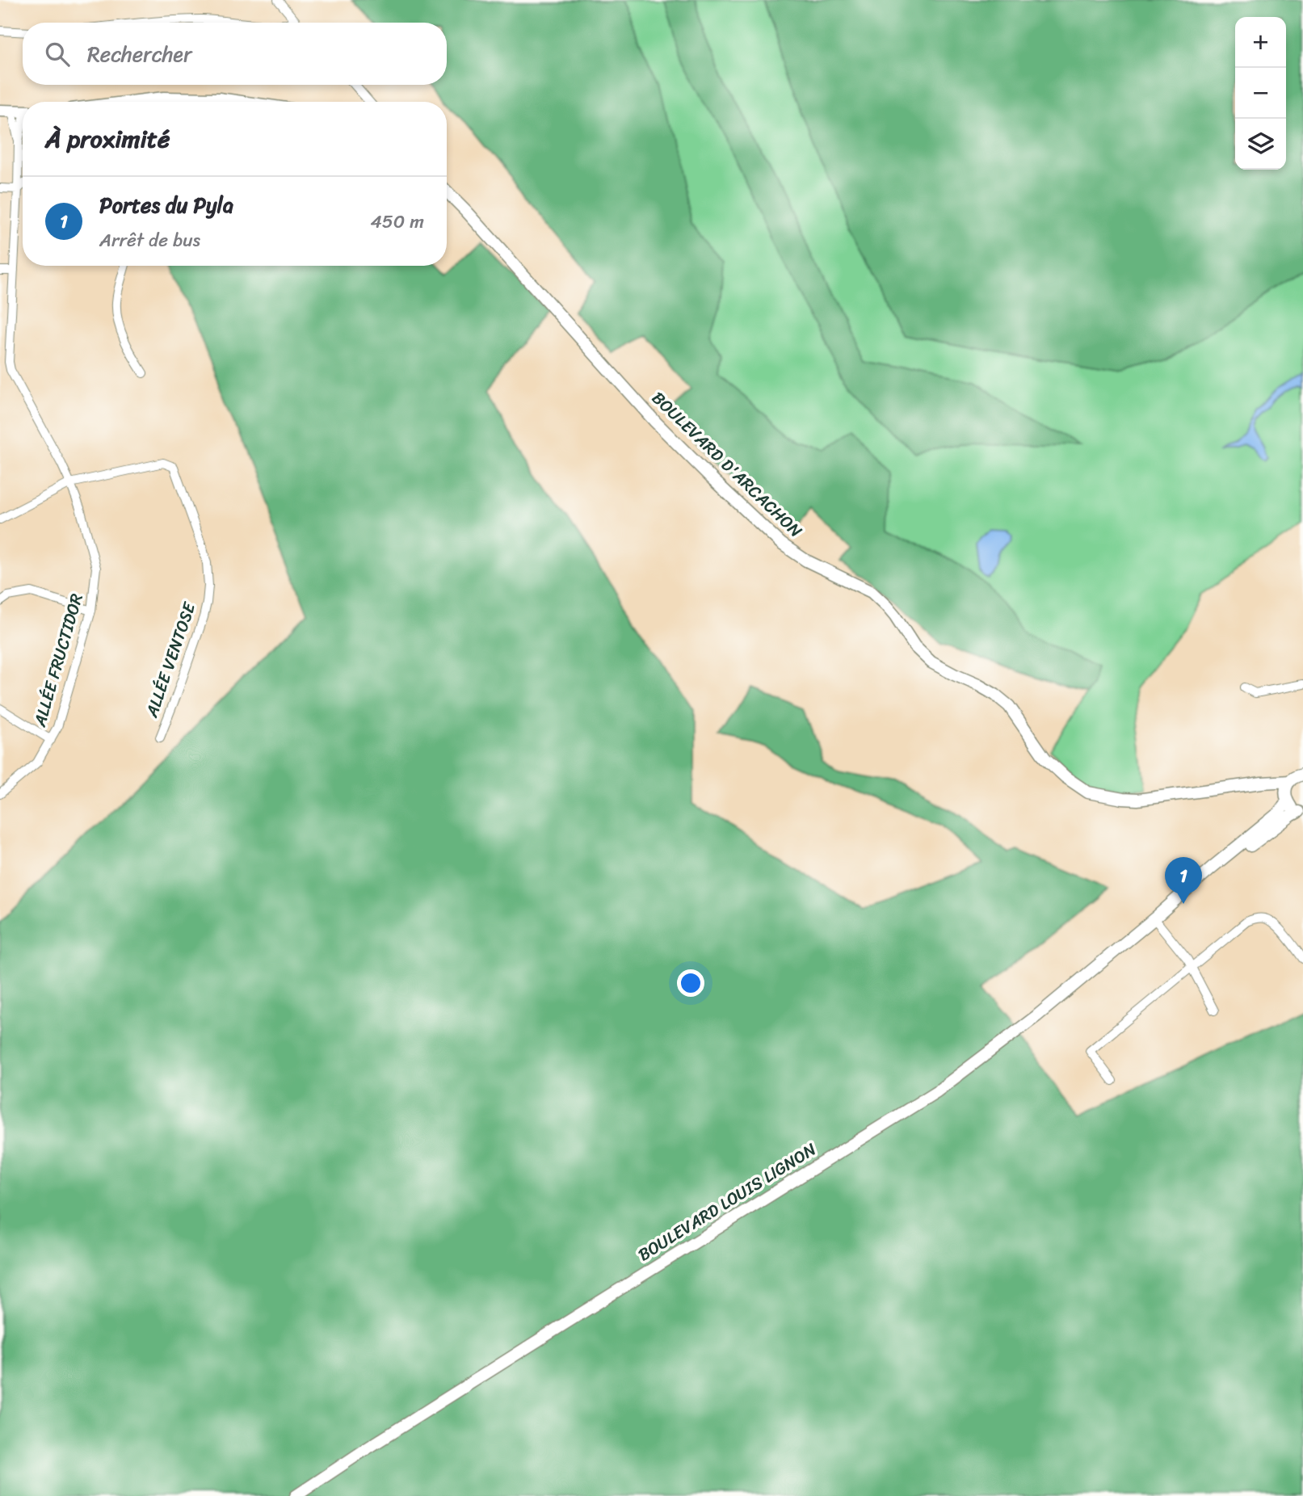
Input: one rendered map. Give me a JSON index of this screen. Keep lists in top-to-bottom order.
{
  "streets": {
    "main road": ["BOULEVARD D'ARCACHON", "BOULEVARD LOUIS LIGNON"],
    "street": ["ALLÉE FRUCTIDOR", "ALLÉE VENTOSE"]
  },
  "crossings": [
    ["ALLÉE FRUCTIDOR", "ALLÉE VENTOSE"]
  ],
  "page": {
    "map_buttons": ["+", "−"],
    "search": "Rechercher",
    "heading": "À proximité",
    "list": [
      {
        "mark": "1",
        "name": "Portes du Pyla",
        "note": "Arrêt de bus",
        "value": "450 m"
      }
    ],
    "pins": "1"
  }
}
